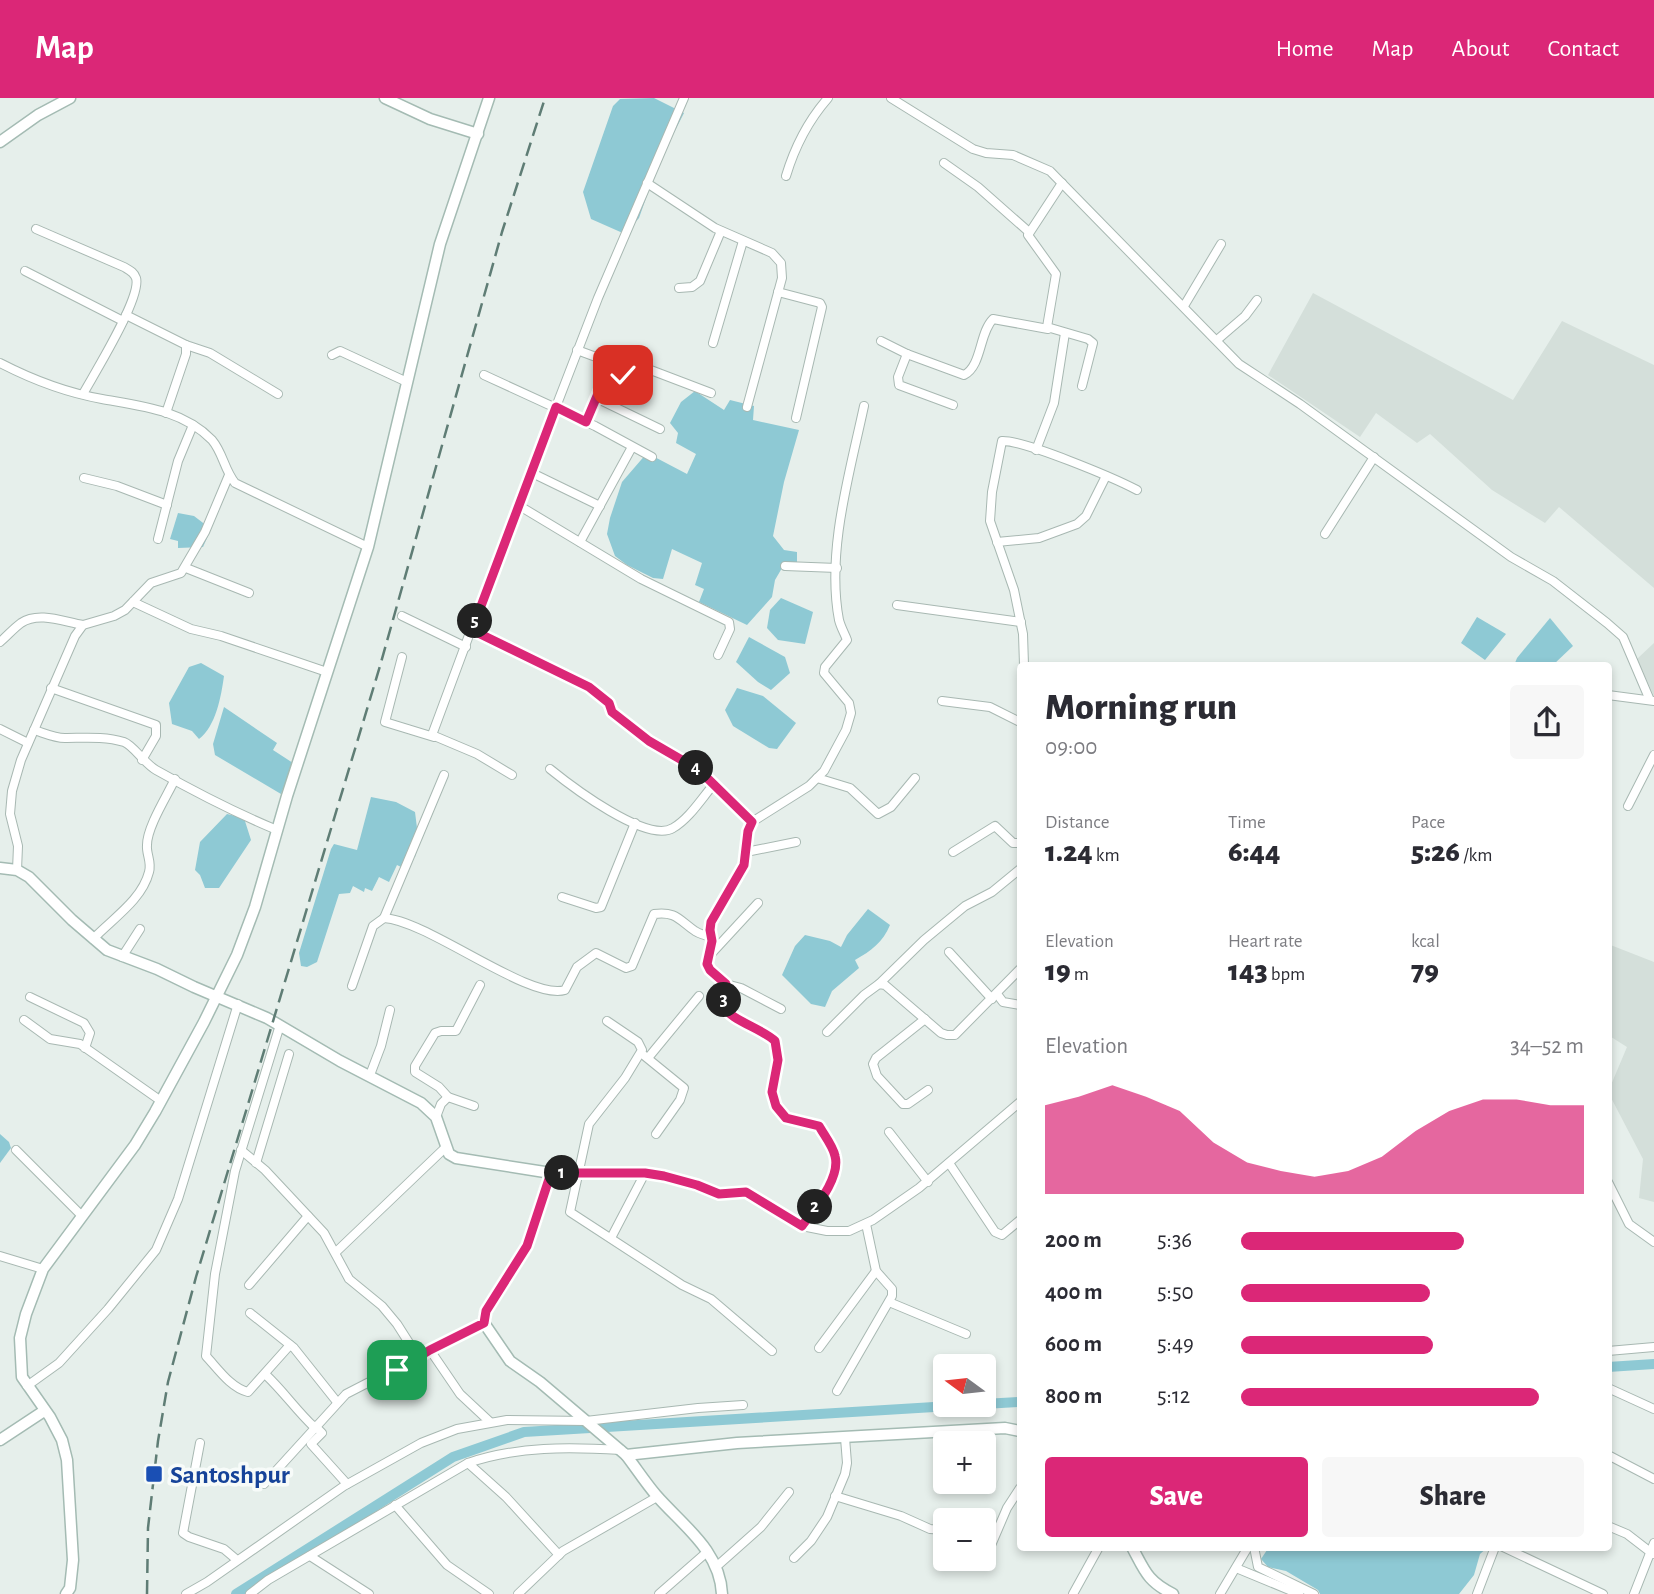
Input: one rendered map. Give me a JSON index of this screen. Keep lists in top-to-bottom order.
{
  "places": {
    "transit": ["Santoshpur"]
  },
  "north": "left",
  "page": {
    "header": "Map",
    "nav": [
      "Home",
      "Map",
      "About",
      "Contact"
    ],
    "pins": [
      "5",
      "4",
      "3",
      "1",
      "2"
    ],
    "heading": ["Morning run", "09:00"],
    "stats": [
      ["Distance", "1.24 km"],
      ["Time", "6:44"],
      ["Pace", "5:26 /km"],
      ["Elevation", "19 m"],
      ["Heart rate", "143 bpm"],
      ["kcal", "79"]
    ],
    "chart": ["Elevation", "34–52 m"],
    "list": [
      {
        "name": "200 m",
        "note": "5:36"
      },
      {
        "name": "400 m",
        "note": "5:50"
      },
      {
        "name": "600 m",
        "note": "5:49"
      },
      {
        "name": "800 m",
        "note": "5:12"
      }
    ],
    "map_buttons": ["+", "−"],
    "buttons": ["Save", "Share"]
  }
}
